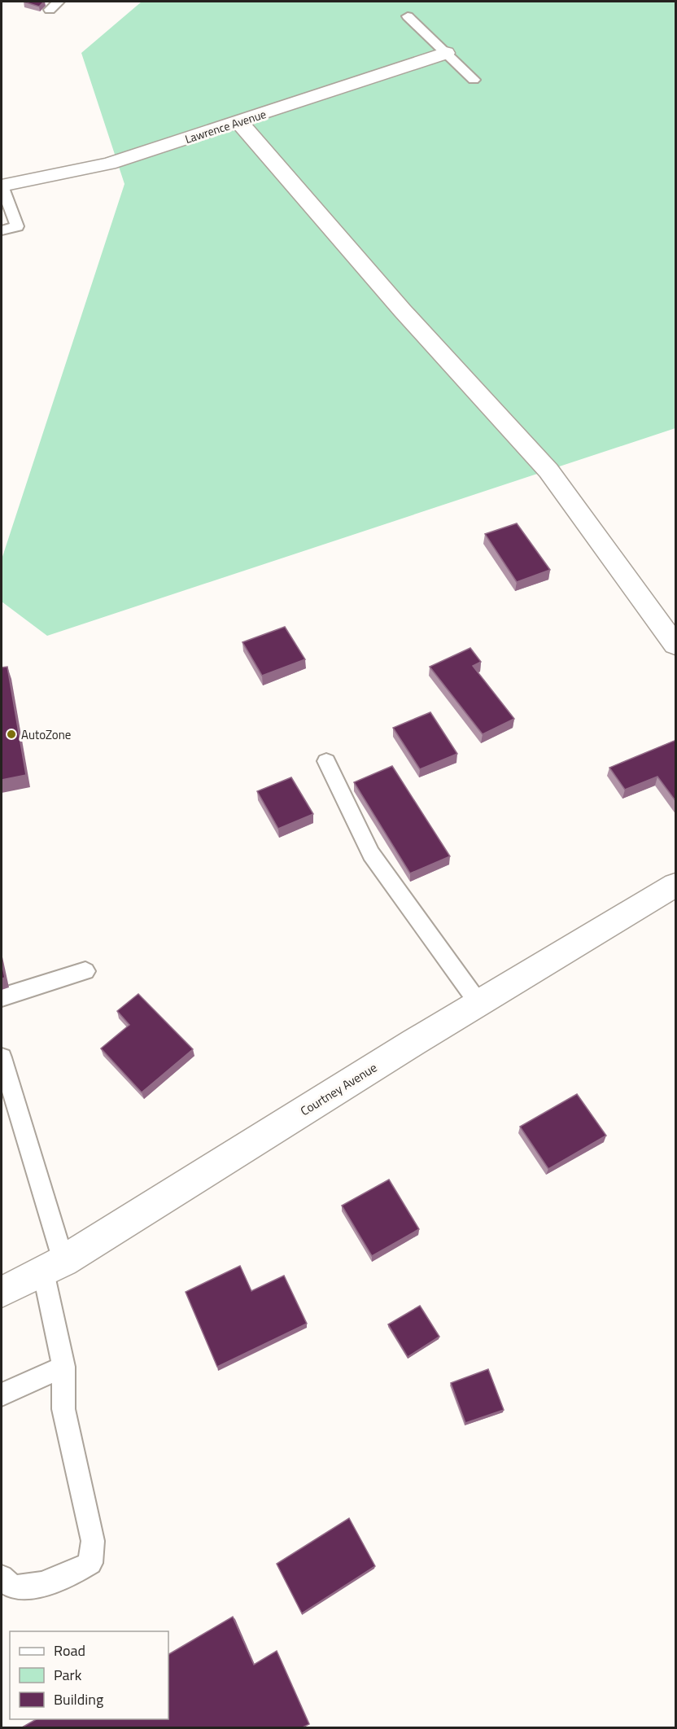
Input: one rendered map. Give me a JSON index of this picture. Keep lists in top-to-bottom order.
{
  "streets": {
    "street": ["Lawrence Avenue", "Courtney Avenue"]
  },
  "places": ["AutoZone"],
  "legend": ["Road", "Park", "Building"]
}
